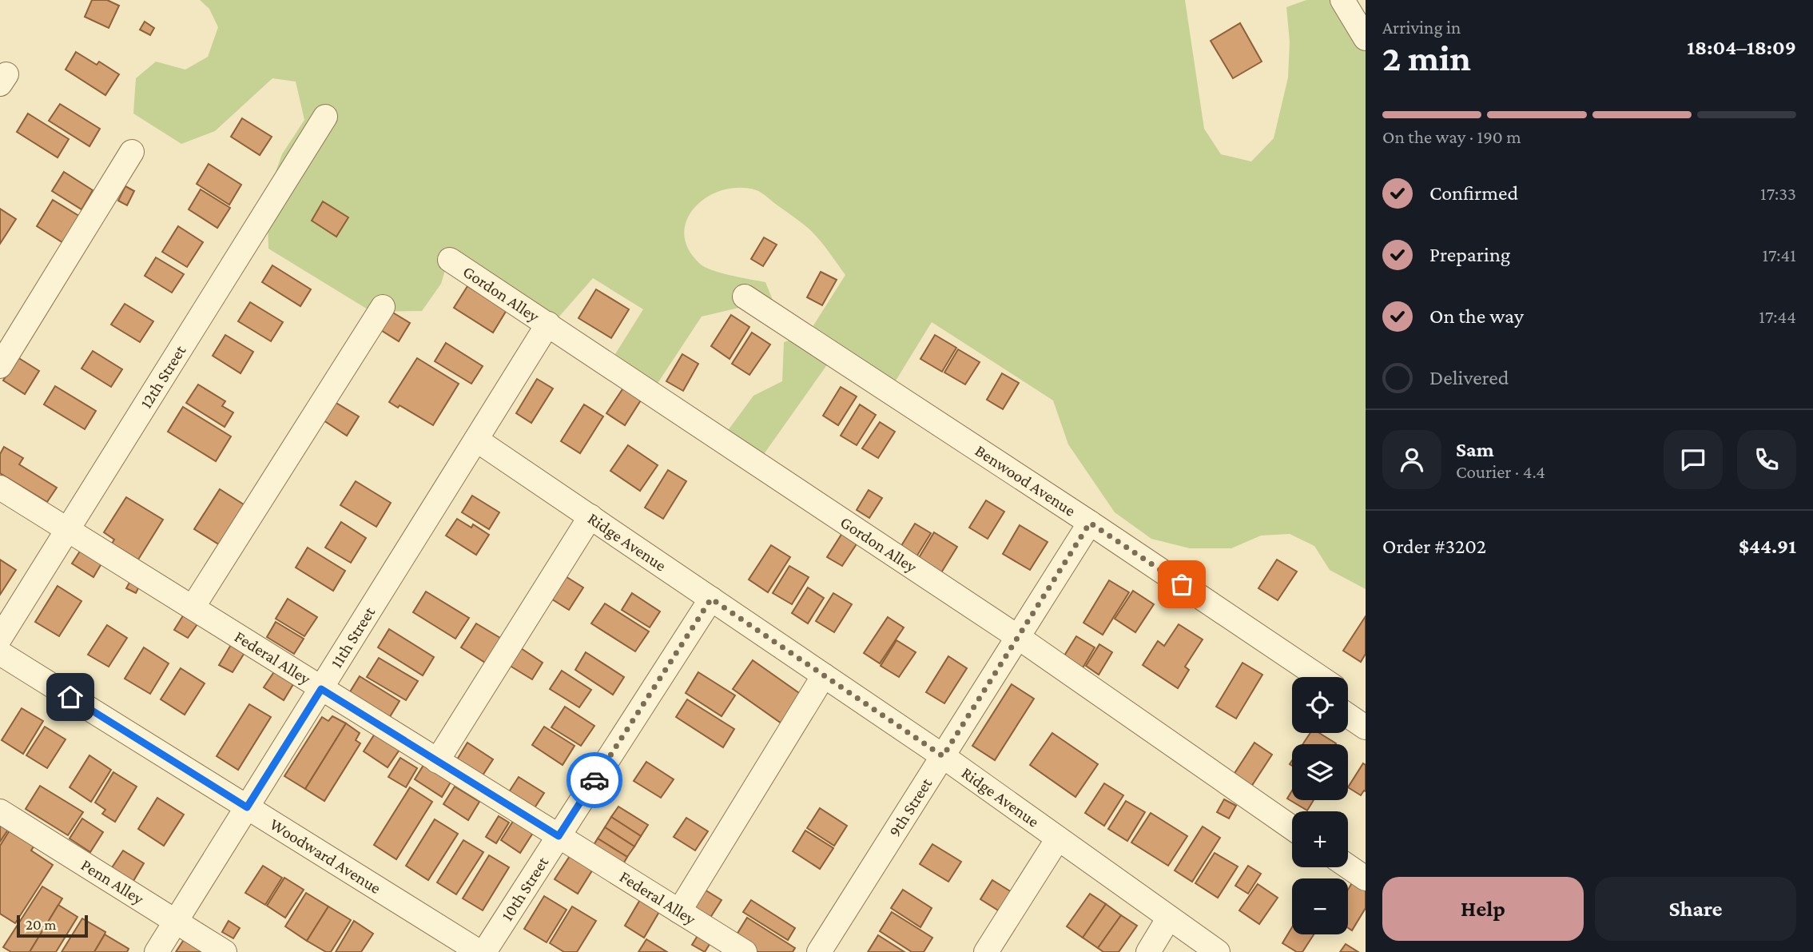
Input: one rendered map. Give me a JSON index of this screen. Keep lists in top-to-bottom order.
{
  "streets": {
    "street": [
      "Gordon Alley",
      "12th Street",
      "Benwood Avenue",
      "Ridge Avenue",
      "11th Street",
      "Federal Alley",
      "9th Street",
      "Woodward Avenue",
      "Penn Alley",
      "10th Street"
    ]
  },
  "crossings": [
    ["Gordon Alley", "11th Street"],
    ["Gordon Alley", "9th Street"],
    ["12th Street", "Federal Alley"],
    ["Benwood Avenue", "9th Street"],
    ["Ridge Avenue", "11th Street"],
    ["Ridge Avenue", "9th Street"],
    ["Ridge Avenue", "10th Street"],
    ["11th Street", "Federal Alley"],
    ["11th Street", "Woodward Avenue"],
    ["11th Street", "Penn Alley"],
    ["Federal Alley", "10th Street"]
  ],
  "scale_bar": "20 m",
  "page": {
    "heading": ["2 min", "Arriving in", "18:04–18:09"],
    "panel": [
      "Sam",
      "Courier · 4.4",
      "Order #3202",
      "$44.91"
    ],
    "bar": "On the way · 190 m",
    "list": [
      ["Confirmed", "17:33"],
      ["Preparing", "17:41"],
      ["On the way", "17:44"],
      "Delivered"
    ],
    "map_buttons": ["+", "−"],
    "buttons": ["Help", "Share"],
    "scale": "20 m"
  }
}
